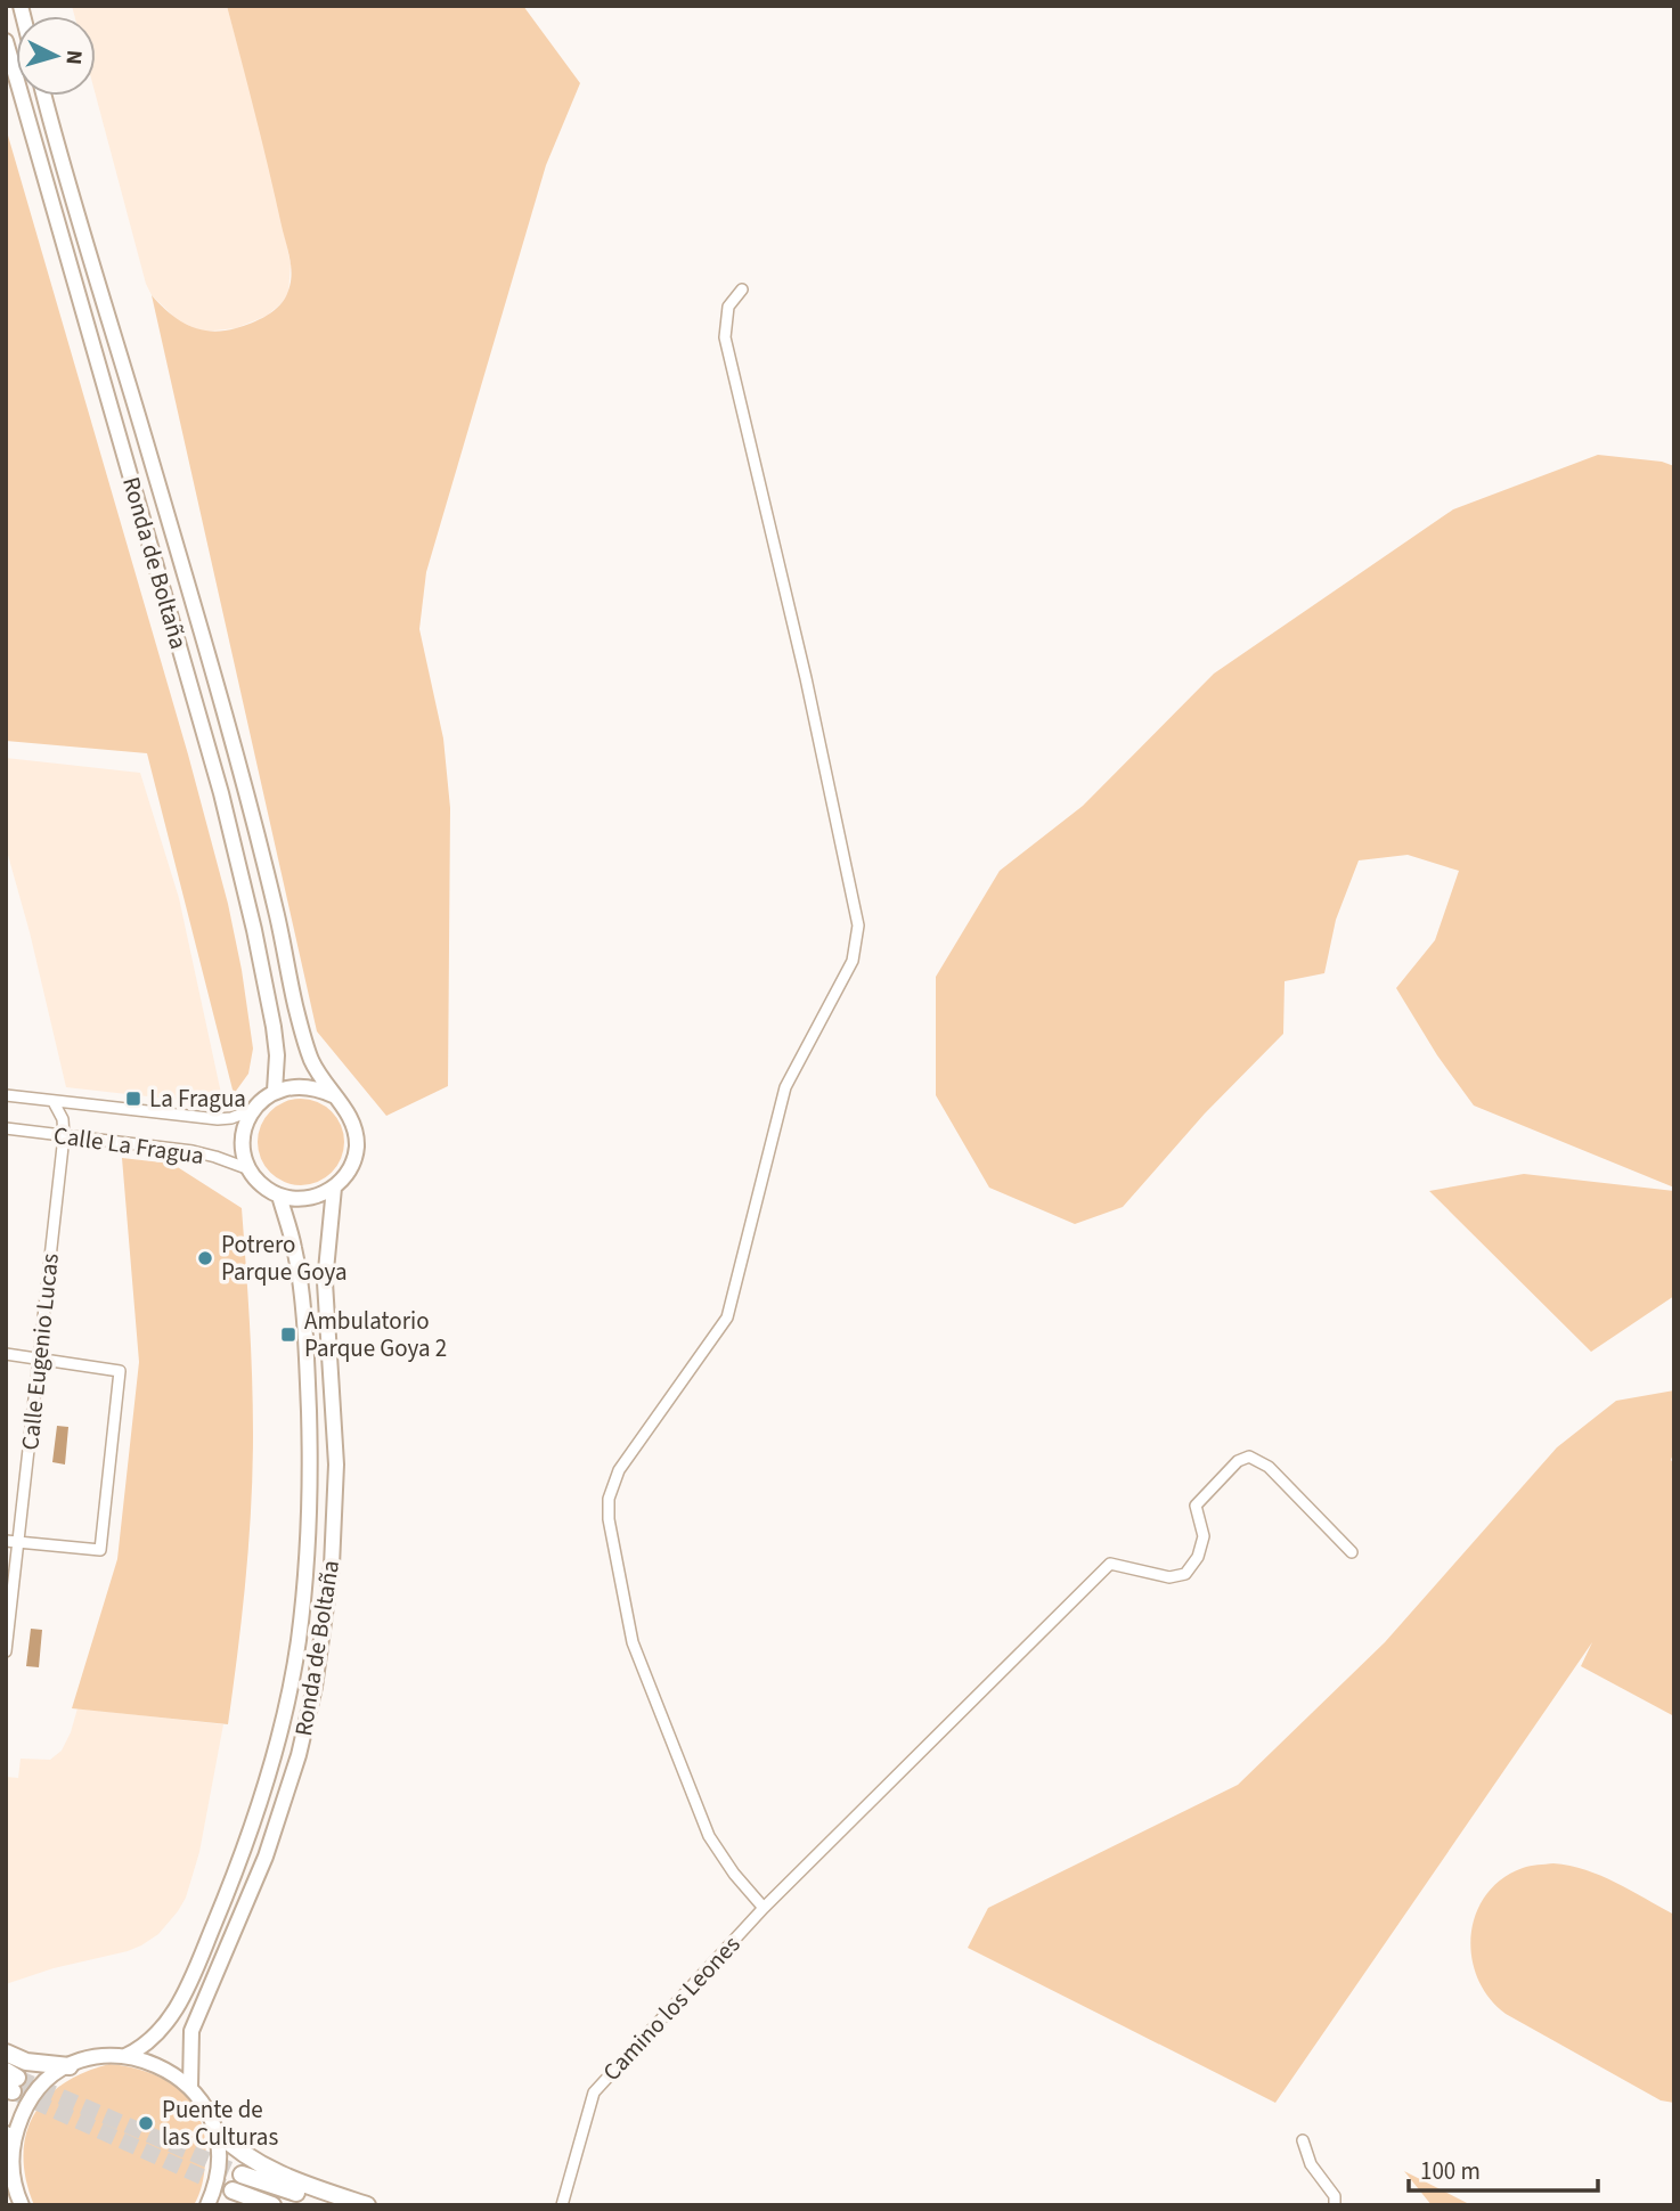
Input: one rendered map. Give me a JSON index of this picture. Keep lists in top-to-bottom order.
{
  "streets": {
    "main road": ["Ronda de Boltaña"],
    "street": ["Calle La Fragua", "Calle Eugenio Lucas", "Camino los Leones"]
  },
  "crossings": [
    ["Ronda de Boltaña", "Calle La Fragua"],
    ["Calle La Fragua", "Calle Eugenio Lucas"]
  ],
  "places": {
    "transit": ["La Fragua", "Ambulatorio Parque Goya 2"],
    "other": ["Potrero Parque Goya", "Puente de las Culturas"]
  },
  "scale_bar": "100 m",
  "north": "right"
}
